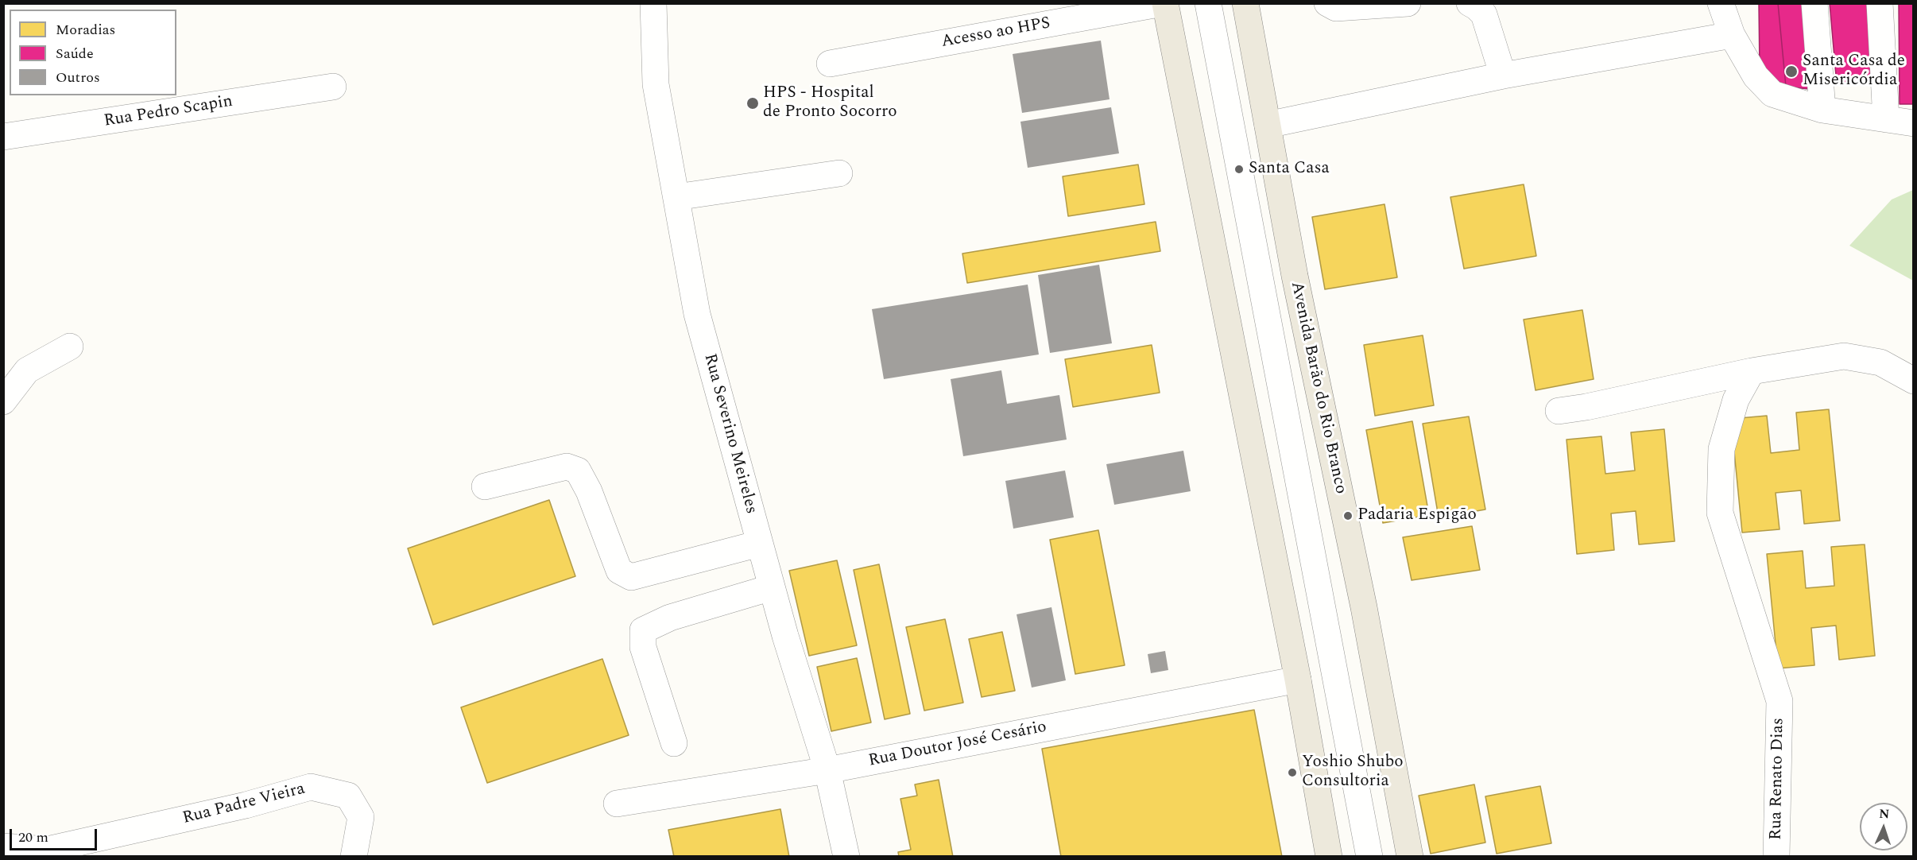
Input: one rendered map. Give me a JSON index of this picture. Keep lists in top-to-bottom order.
{
  "streets": {
    "main road": ["Avenida Barão do Rio Branco"],
    "street": [
      "Acesso ao HPS",
      "Rua Pedro Scapin",
      "Rua Severino Meireles",
      "Rua Doutor José Cesário",
      "Rua Renato Dias",
      "Rua Padre Vieira"
    ]
  },
  "crossings": [
    ["Rua Severino Meireles", "Rua Doutor José Cesário"]
  ],
  "places": [
    "Santa Casa de Misericórdia",
    "HPS - Hospital de Pronto Socorro",
    "Santa Casa",
    "Padaria Espigão",
    "Yoshio Shubo Consultoria"
  ],
  "legend": ["Moradias", "Saúde", "Outros"],
  "scale_bar": "20 m",
  "north": "top"
}
